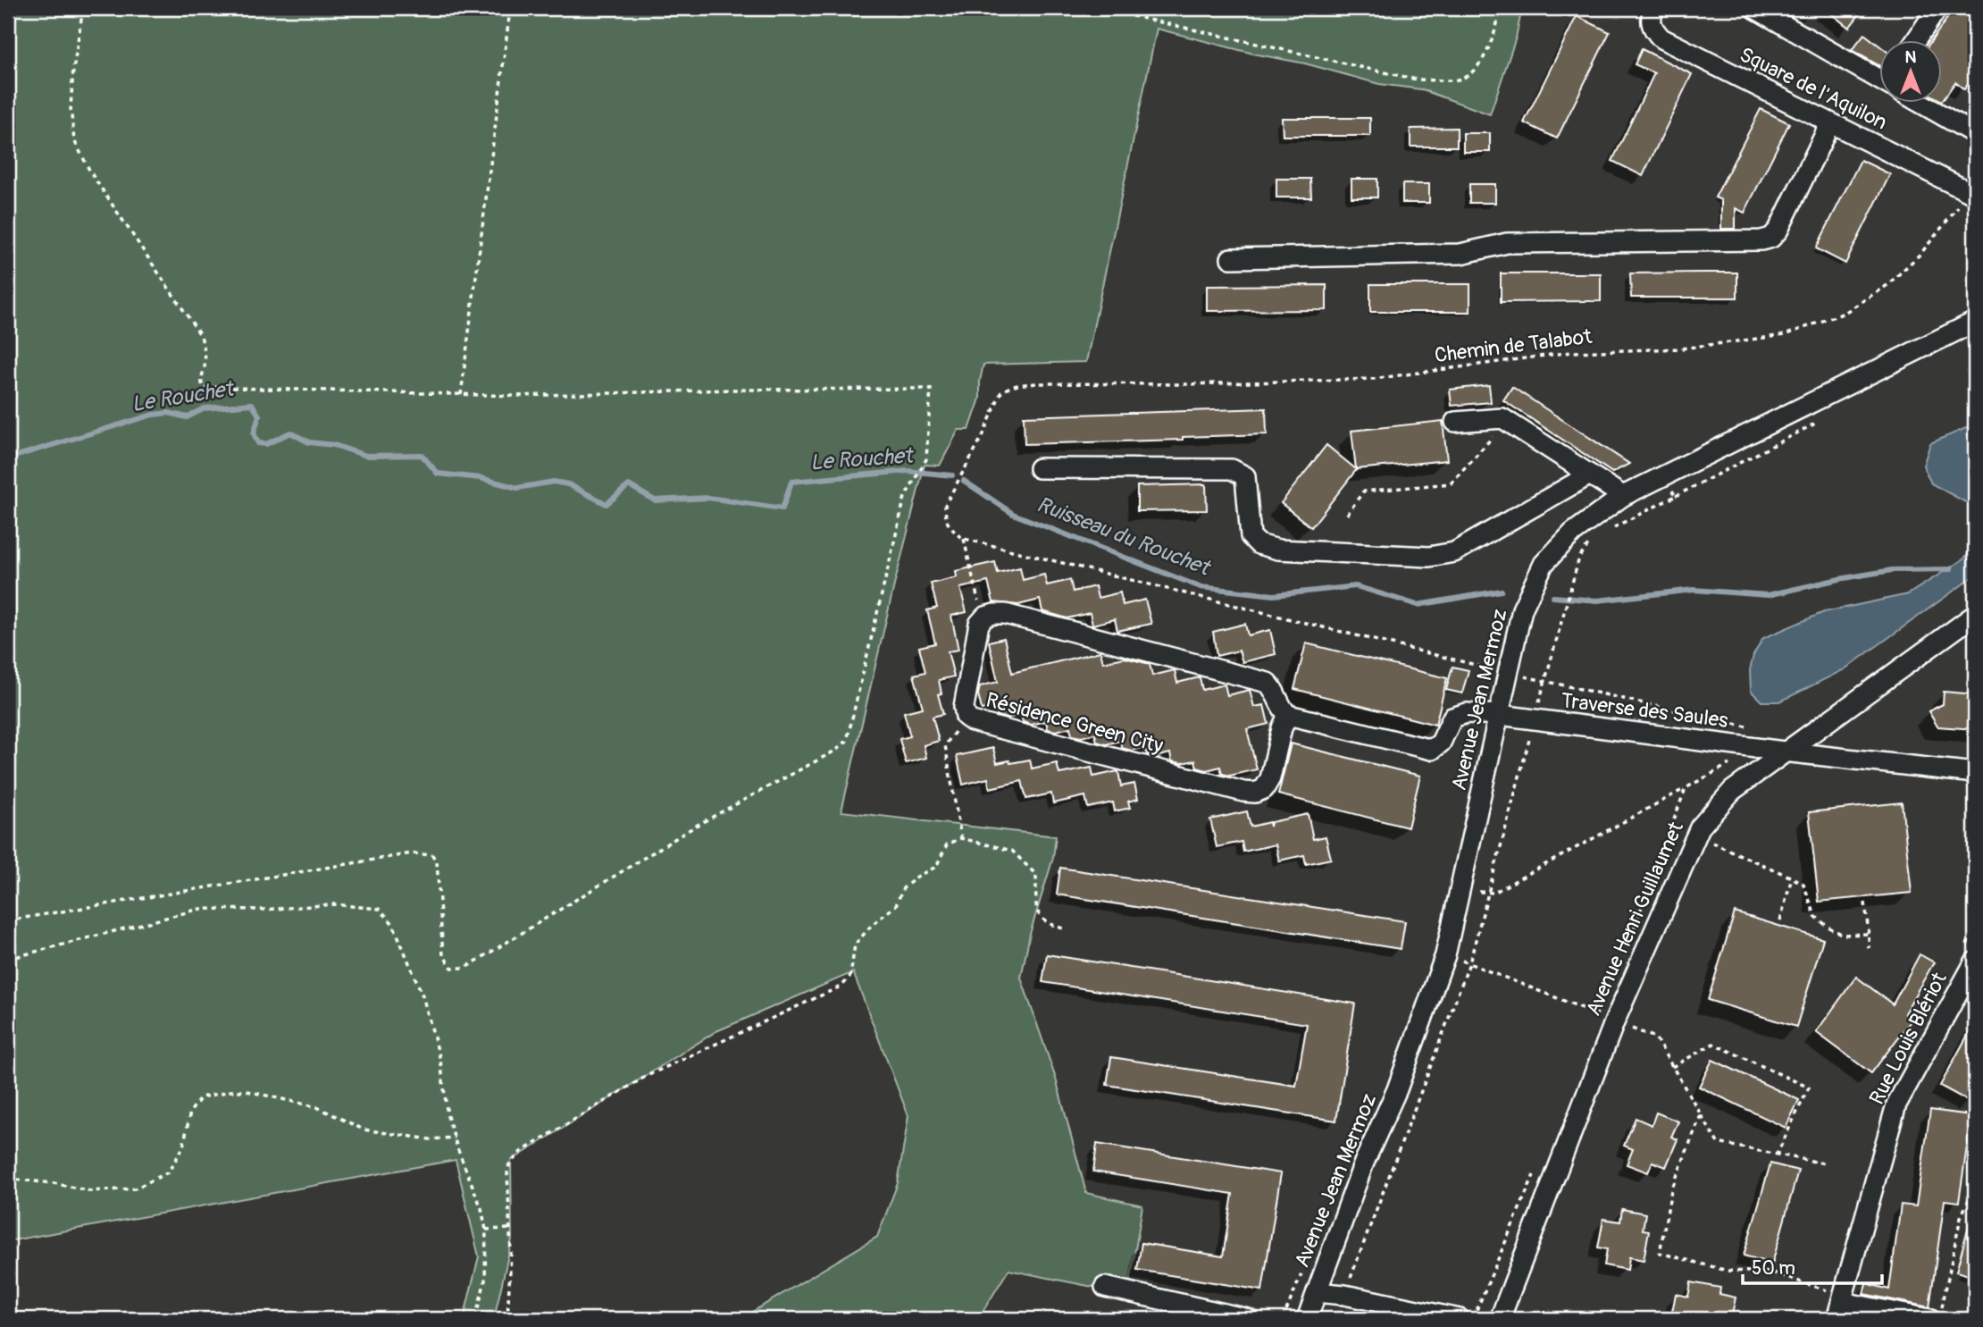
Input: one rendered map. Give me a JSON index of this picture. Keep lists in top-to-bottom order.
{
  "streets": {
    "street": [
      "Square de l'Aquilon",
      "Avenue Jean Mermoz",
      "Traverse des Saules",
      "Résidence Green City",
      "Avenue Henri Guillaumet",
      "Rue Louis Blériot"
    ],
    "path": ["Chemin de Talabot"]
  },
  "crossings": [
    ["Square de l'Aquilon", "Chemin de Talabot"],
    ["Avenue Jean Mermoz", "Traverse des Saules"],
    ["Traverse des Saules", "Avenue Henri Guillaumet"]
  ],
  "water": ["Le Rouchet", "Ruisseau du Rouchet"],
  "scale_bar": "50 m",
  "north": "top"
}
